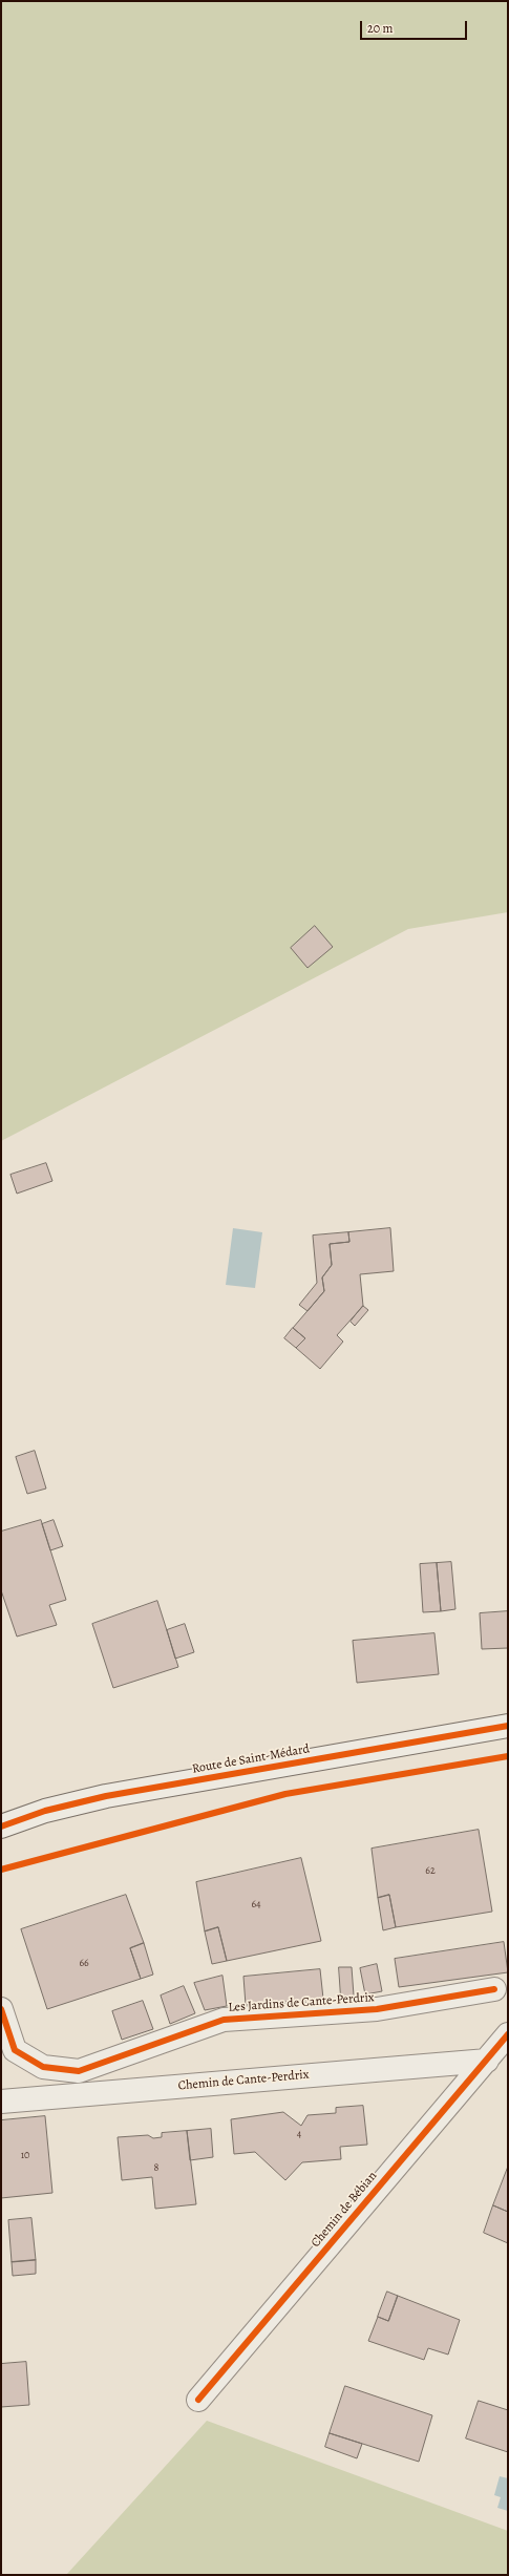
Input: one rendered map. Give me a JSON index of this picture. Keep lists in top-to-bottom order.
{
  "streets": {
    "street": [
      "Route de Saint-Médard",
      "Les Jardins de Cante-Perdrix",
      "Chemin de Cante-Perdrix",
      "Chemin de Bébian"
    ]
  },
  "crossings": [
    ["Chemin de Cante-Perdrix", "Chemin de Bébian"]
  ],
  "house_numbers": [
    "62",
    "64",
    "66",
    "4",
    "10",
    "8"
  ],
  "scale_bar": "20 m"
}
